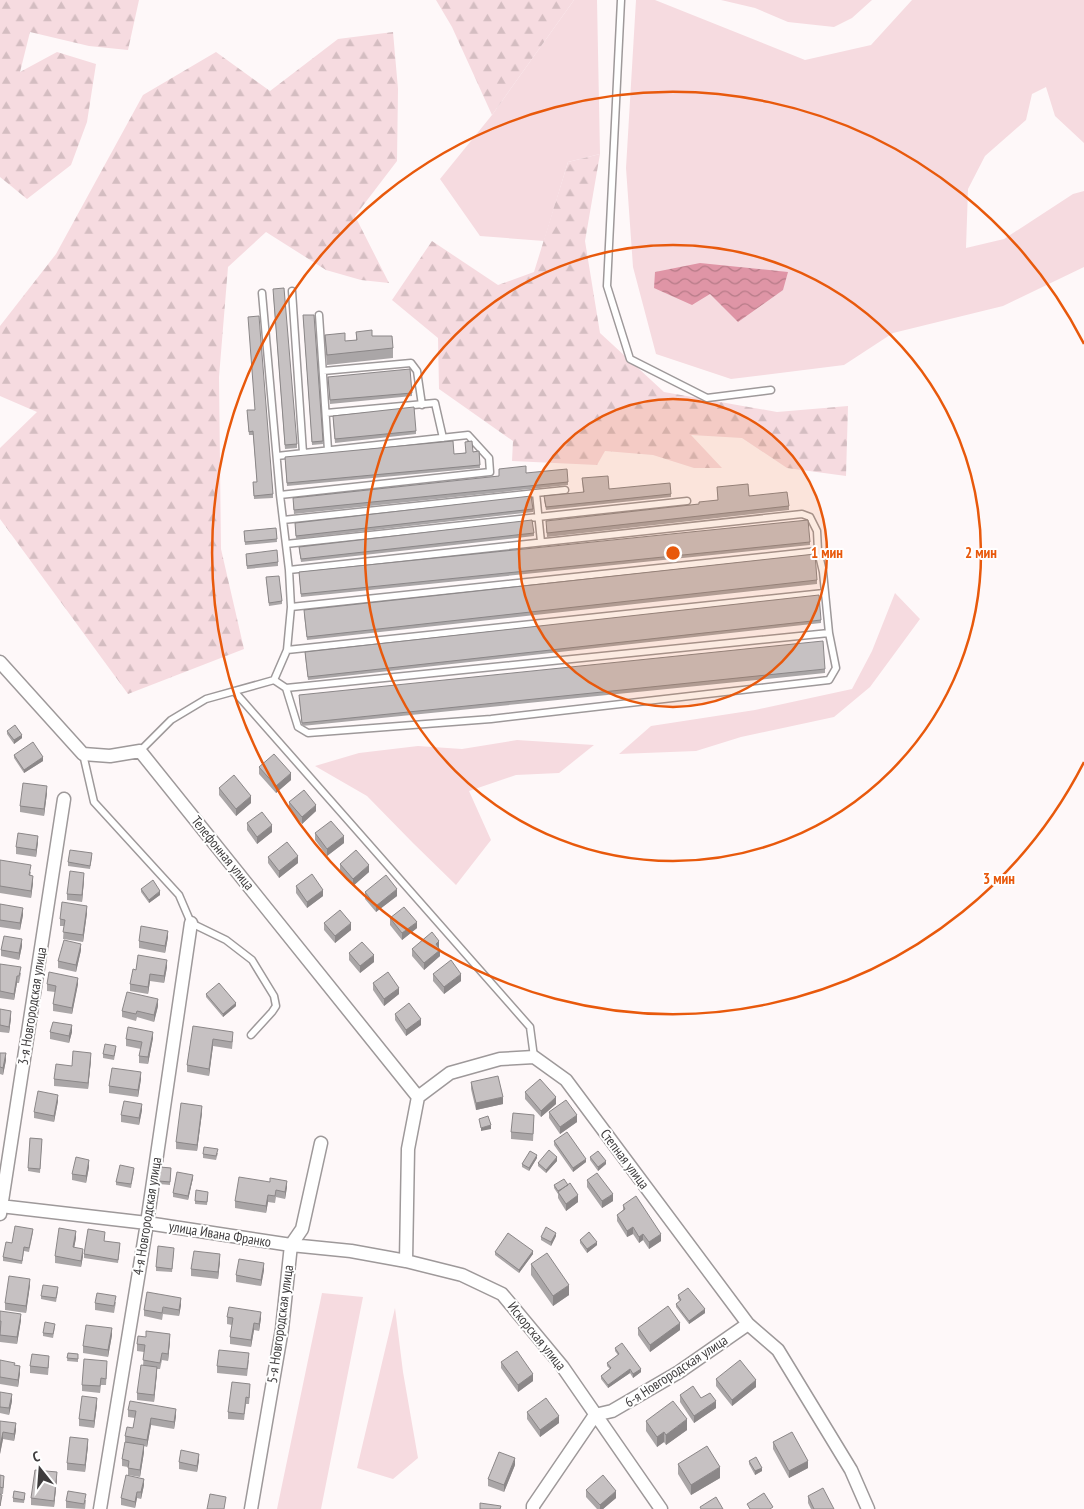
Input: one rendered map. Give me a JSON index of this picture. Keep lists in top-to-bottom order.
{
  "streets": {
    "street": [
      "Телефонная улица",
      "3-я Новгородская улица",
      "Степная улица",
      "4-я Новгородская улица",
      "улица Ивана Франко",
      "5-я Новгородская улица",
      "Искорская улица",
      "6-я Новгородская улица"
    ]
  },
  "crossings": [
    ["3-я Новгородская улица", "улица Ивана Франко"],
    ["Степная улица", "6-я Новгородская улица"],
    ["4-я Новгородская улица", "улица Ивана Франко"],
    ["улица Ивана Франко", "5-я Новгородская улица"],
    ["улица Ивана Франко", "Искорская улица"],
    ["5-я Новгородская улица", "Искорская улица"],
    ["Искорская улица", "6-я Новгородская улица"]
  ],
  "north": "top",
  "rings": ["1 мин", "2 мин", "3 мин"]
}
